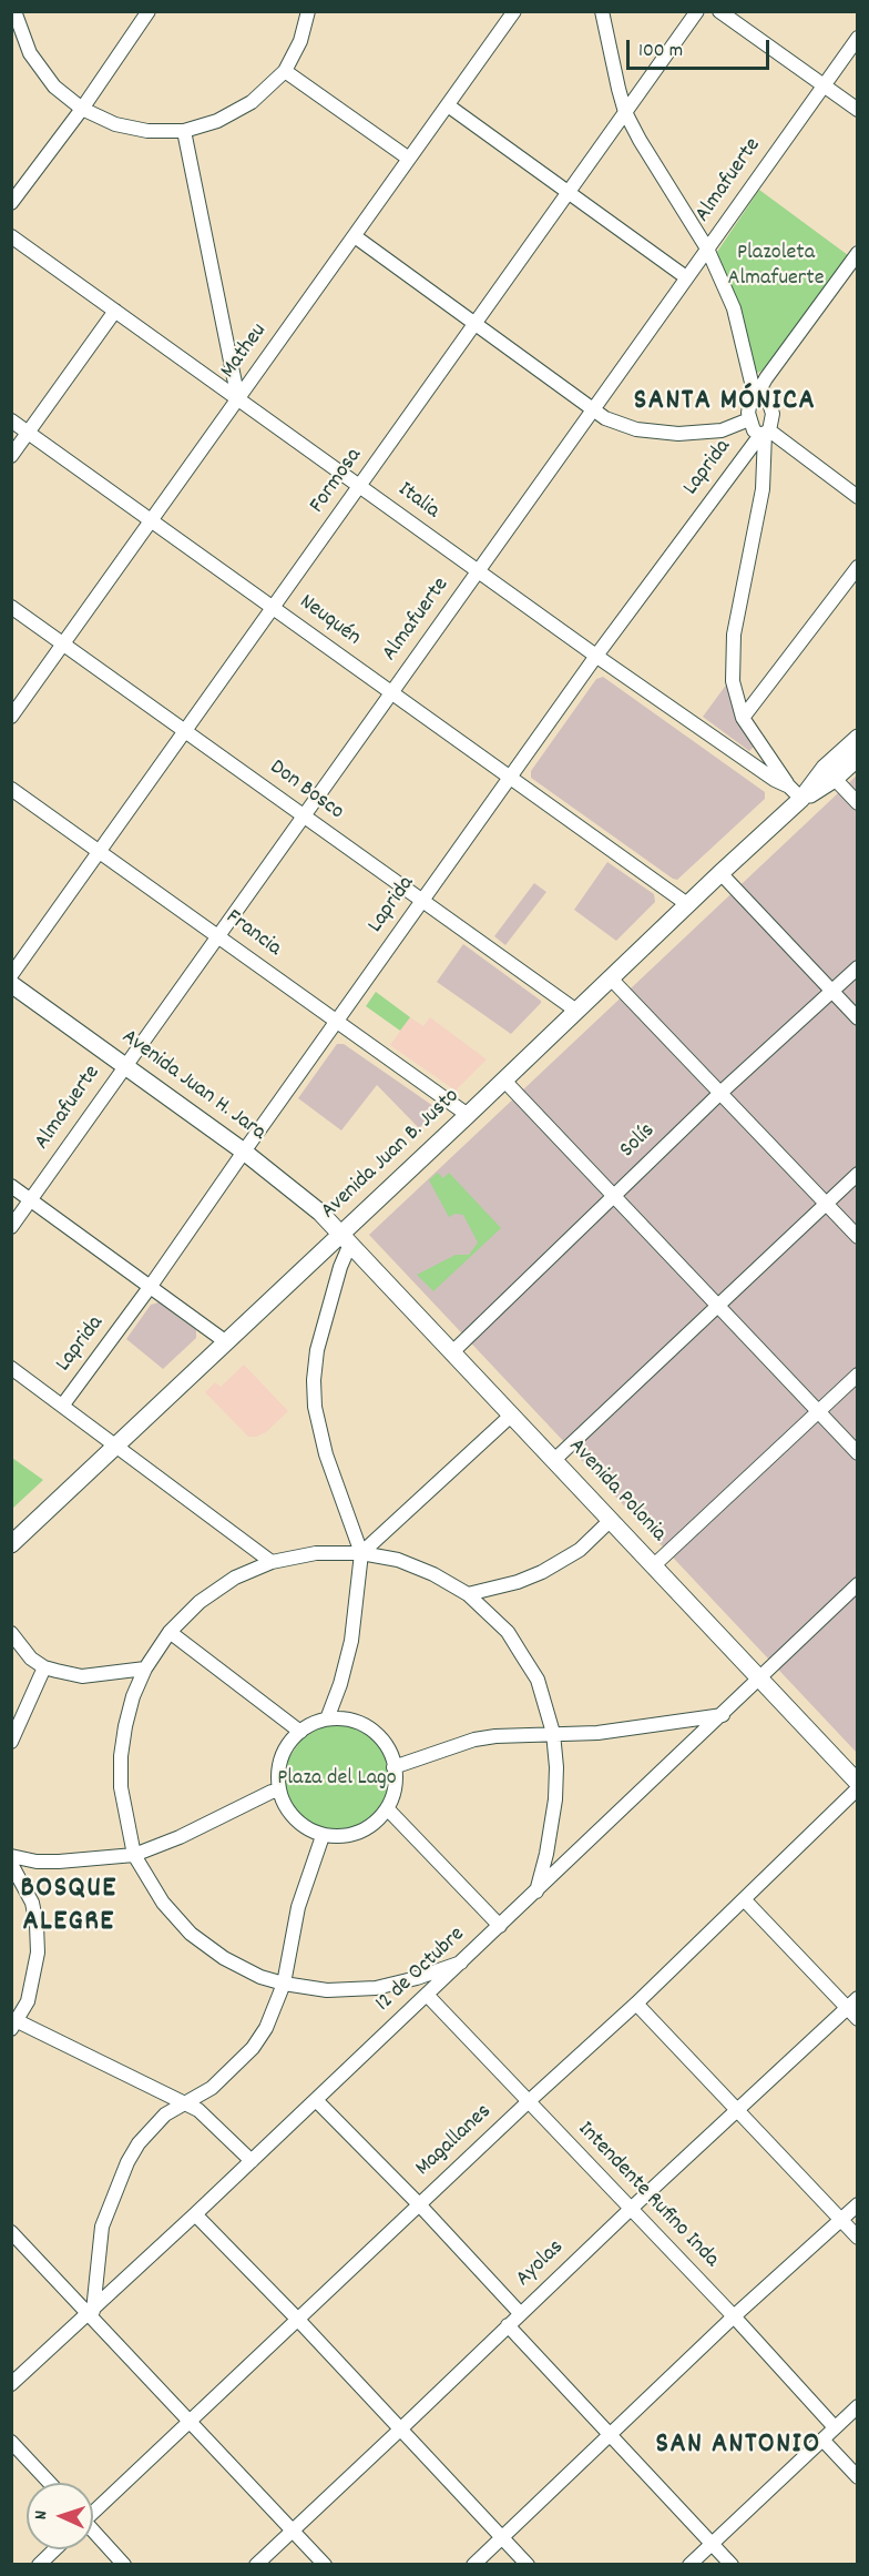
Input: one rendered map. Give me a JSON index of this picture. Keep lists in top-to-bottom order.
{
  "streets": {
    "main road": ["Avenida Juan H. Jara", "Avenida Juan B. Justo", "Avenida Polonia"],
    "street": [
      "Almafuerte",
      "Matheu",
      "Laprida",
      "Formosa",
      "Italia",
      "Neuquén",
      "Don Bosco",
      "Francia",
      "Solís",
      "12 de Octubre",
      "Magallanes",
      "Intendente Rufino Inda",
      "Ayolas"
    ]
  },
  "crossings": [
    ["Almafuerte", "Italia"],
    ["Almafuerte", "Neuquén"],
    ["Almafuerte", "Don Bosco"],
    ["Almafuerte", "Francia"],
    ["Almafuerte", "Avenida Juan H. Jara"],
    ["Matheu", "Italia"],
    ["Matheu", "Neuquén"],
    ["Matheu", "Don Bosco"],
    ["Laprida", "Italia"],
    ["Laprida", "Neuquén"],
    ["Laprida", "Don Bosco"],
    ["Laprida", "Francia"],
    ["Laprida", "Avenida Juan H. Jara"],
    ["Formosa", "Italia"],
    ["Formosa", "Neuquén"],
    ["Formosa", "Don Bosco"],
    ["Formosa", "Francia"],
    ["Italia", "Avenida Juan B. Justo"],
    ["Neuquén", "Avenida Juan B. Justo"],
    ["Don Bosco", "Avenida Juan B. Justo"],
    ["Francia", "Avenida Juan B. Justo"],
    ["Avenida Juan H. Jara", "Avenida Juan B. Justo"],
    ["Avenida Juan H. Jara", "Avenida Polonia"],
    ["Solís", "Avenida Polonia"],
    ["Avenida Juan B. Justo", "Avenida Polonia"],
    ["Avenida Polonia", "12 de Octubre"],
    ["12 de Octubre", "Intendente Rufino Inda"],
    ["Magallanes", "Intendente Rufino Inda"],
    ["Intendente Rufino Inda", "Ayolas"]
  ],
  "districts": ["SANTA MÓNICA", "BOSQUE ALEGRE", "SAN ANTONIO"],
  "parks": ["Plazoleta Almafuerte", "Plaza del Lago"],
  "scale_bar": "100 m",
  "north": "left"
}
